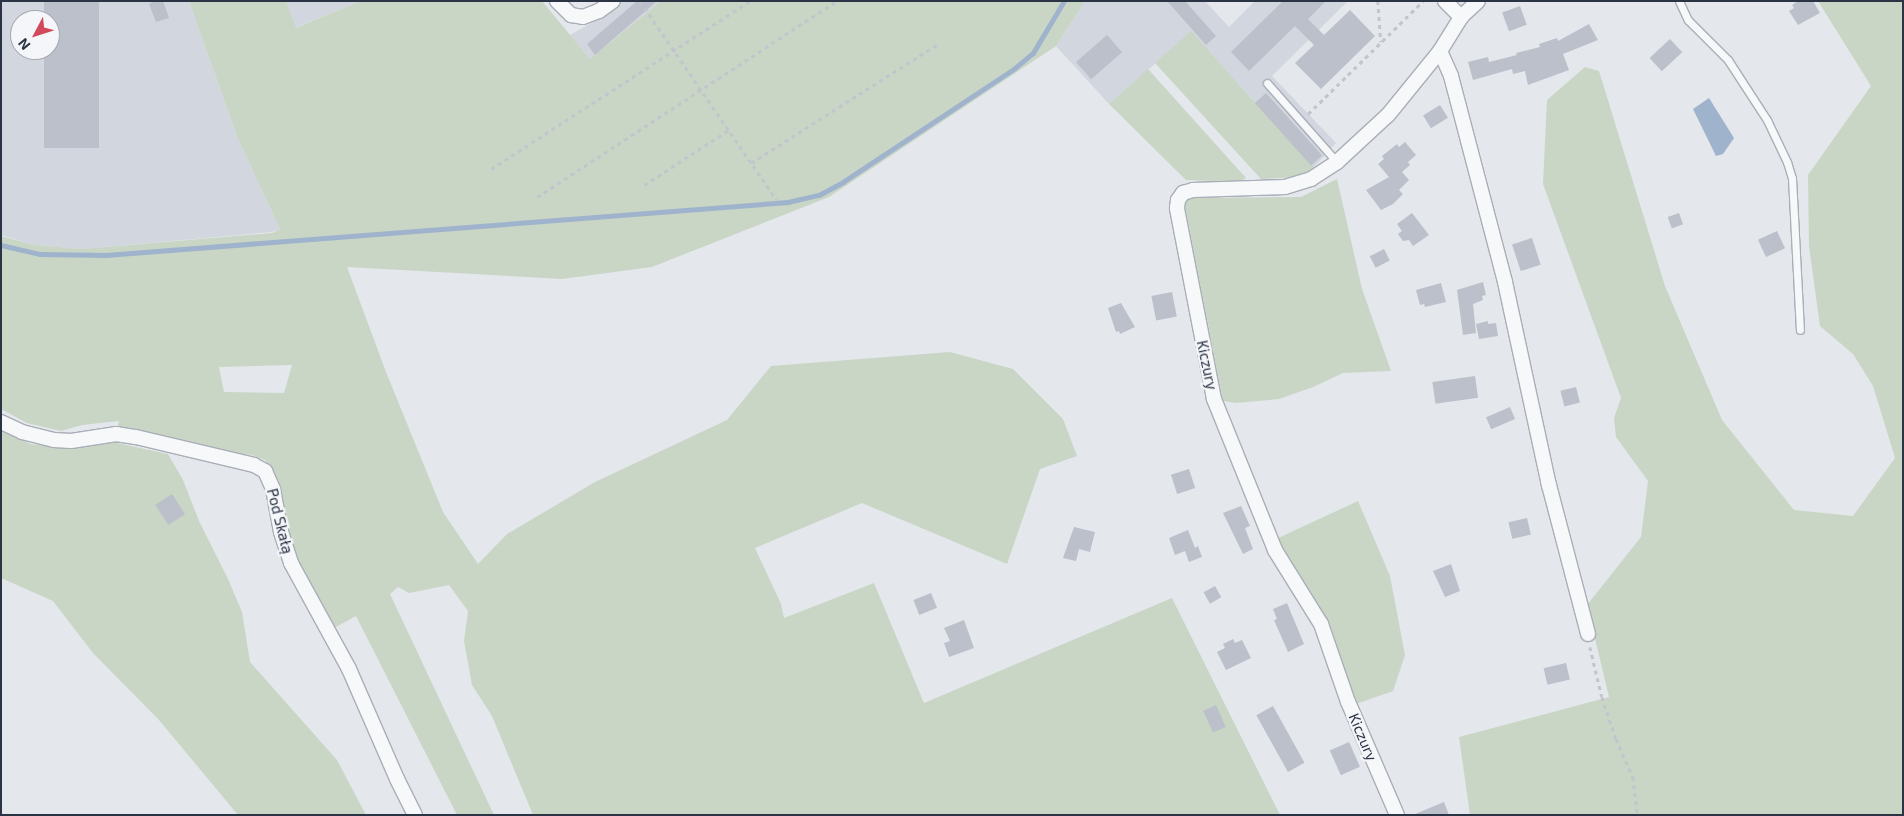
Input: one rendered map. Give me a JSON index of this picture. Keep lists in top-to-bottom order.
{
  "streets": {
    "street": ["Kiczury", "Pod Skałą"]
  },
  "north": "bottom left"
}
